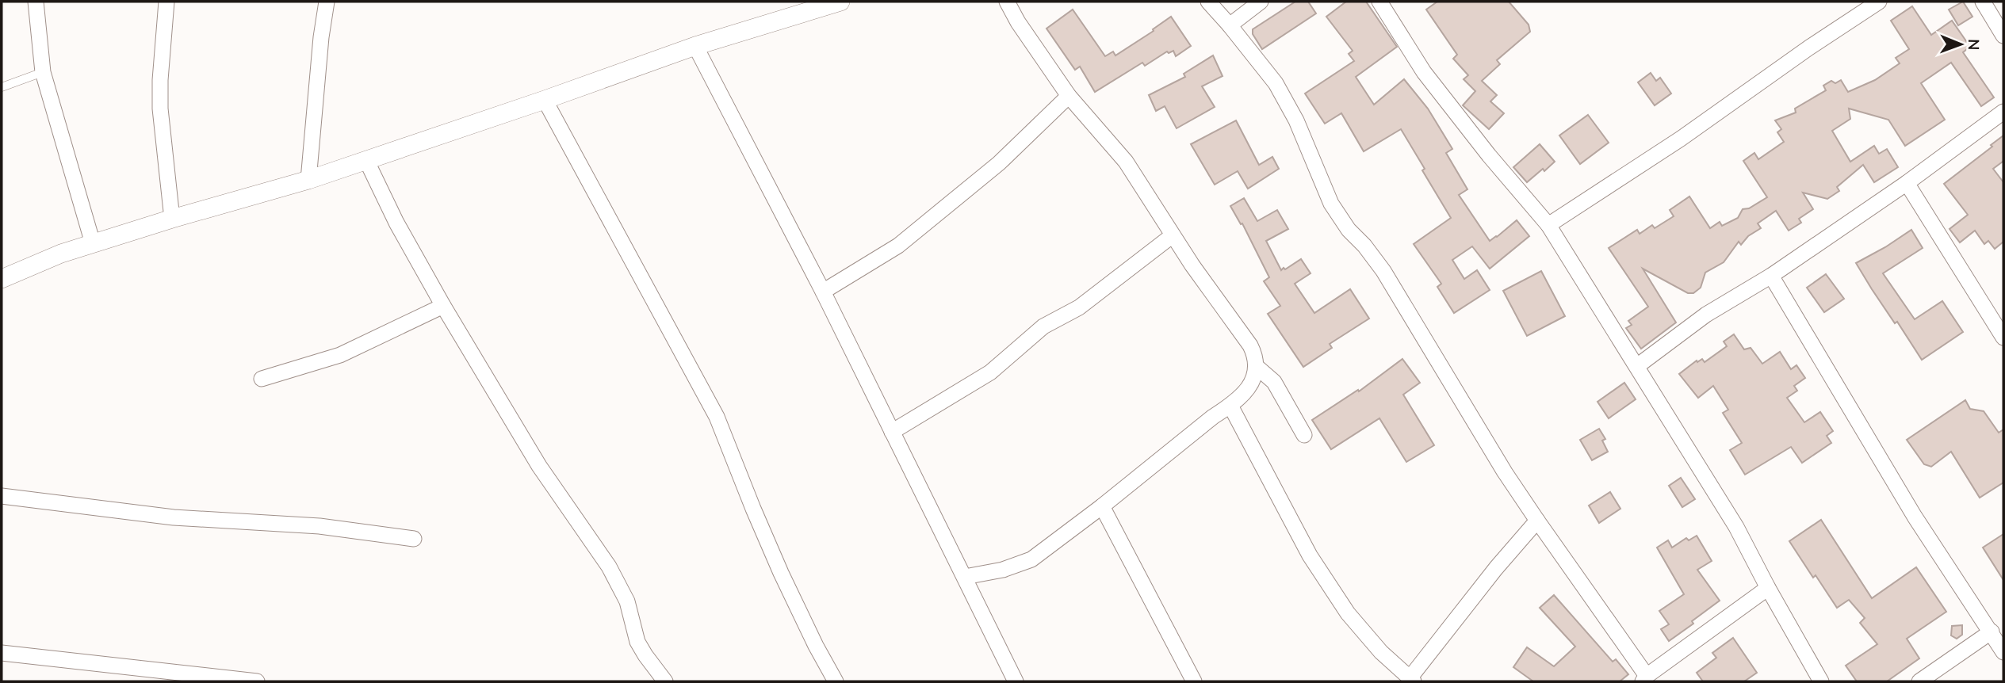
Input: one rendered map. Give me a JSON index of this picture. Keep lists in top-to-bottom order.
{
  "north": "right"
}
